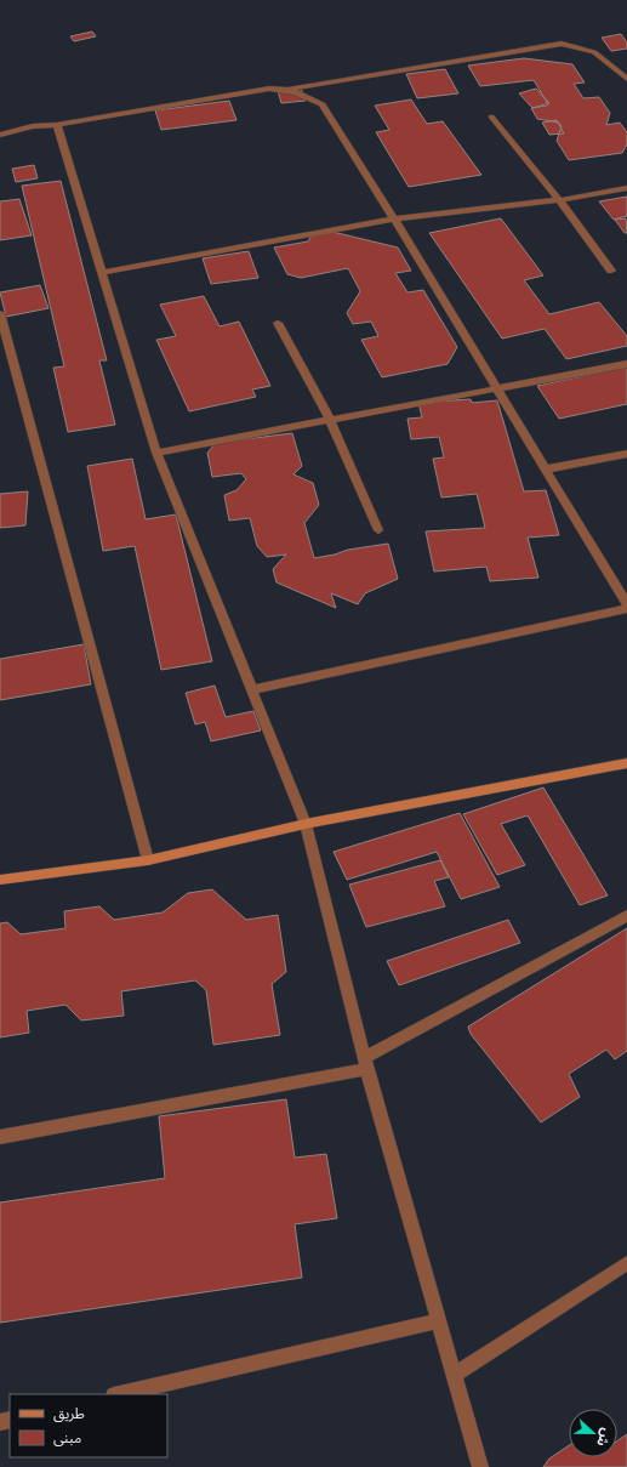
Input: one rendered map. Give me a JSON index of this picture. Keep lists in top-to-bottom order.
{
  "legend": ["طريق", "مبنى"],
  "north": "right"
}
